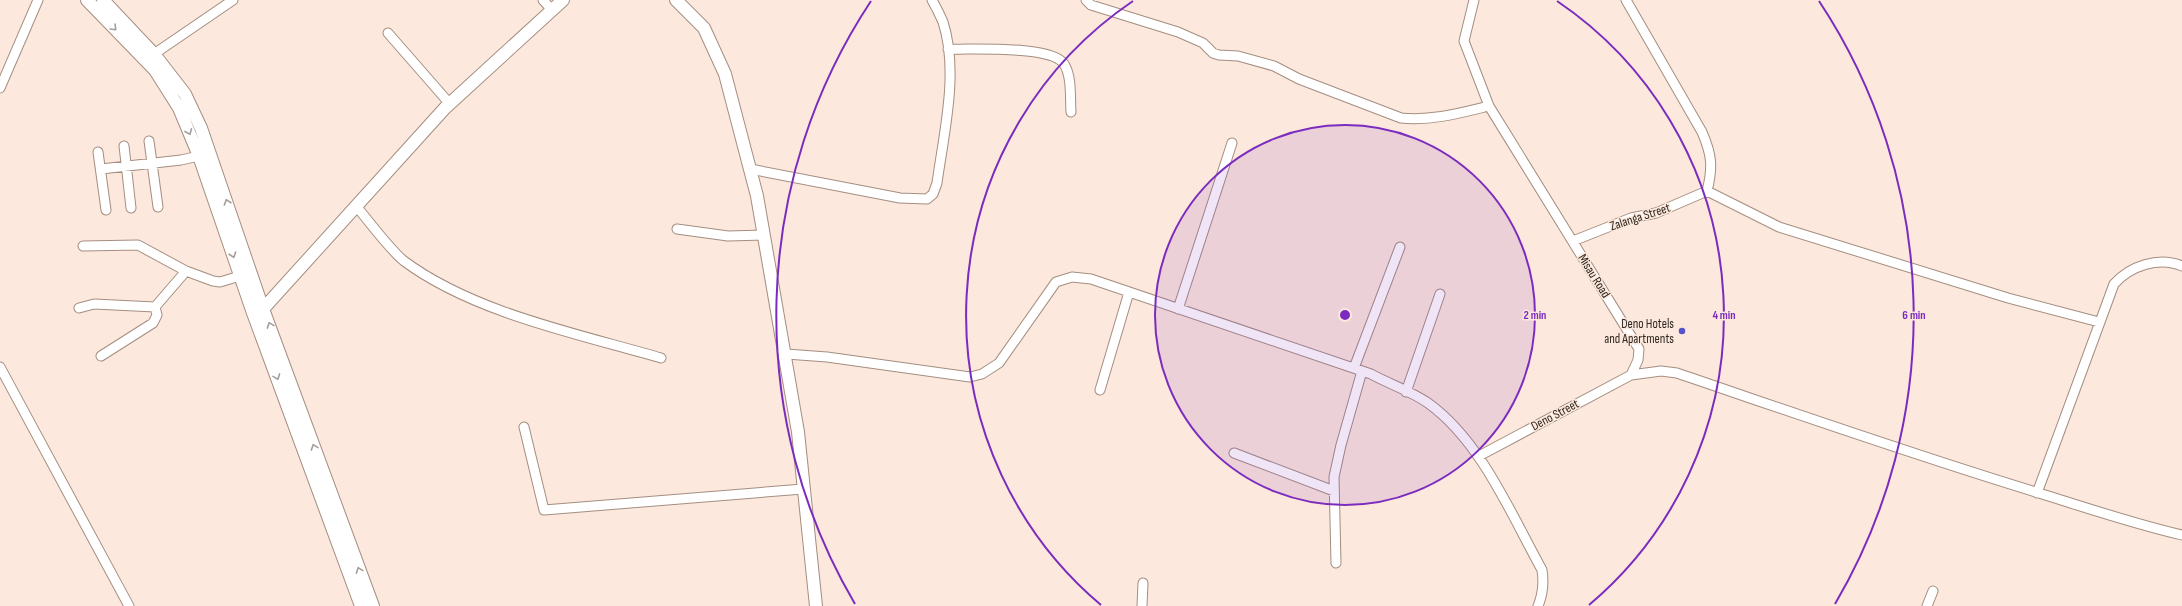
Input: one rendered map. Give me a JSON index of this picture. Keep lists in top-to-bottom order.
{
  "streets": {
    "street": ["Zalanga Street", "Misau Road", "Deno Street"]
  },
  "crossings": [
    ["Zalanga Street", "Misau Road"],
    ["Misau Road", "Deno Street"]
  ],
  "places": ["Deno Hotels and Apartments"],
  "rings": ["2 min", "4 min", "6 min"]
}
